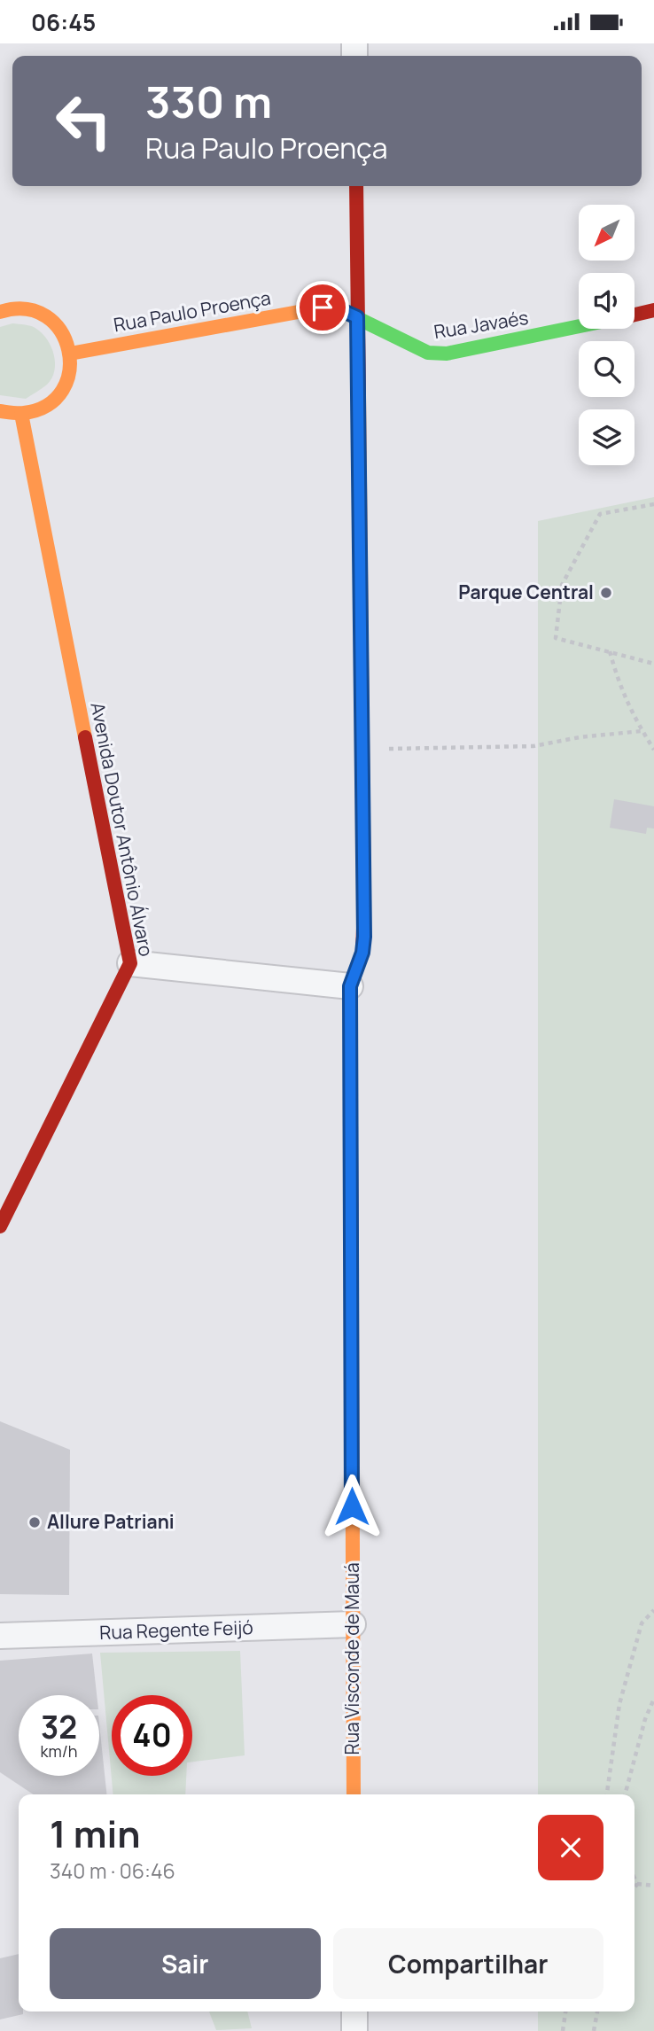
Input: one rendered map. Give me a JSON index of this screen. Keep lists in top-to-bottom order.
{
  "streets": {
    "street": [
      "Rua Paulo Proença",
      "Rua Javaés",
      "Avenida Doutor Antônio Álvaro",
      "Rua Regente Feijó",
      "Rua Visconde de Mauá"
    ]
  },
  "crossings": [
    ["Rua Paulo Proença", "Rua Javaés"],
    ["Rua Paulo Proença", "Rua Visconde de Mauá"],
    ["Rua Javaés", "Rua Visconde de Mauá"],
    ["Rua Regente Feijó", "Rua Visconde de Mauá"]
  ],
  "places": ["Parque Central", "Allure Patriani"],
  "north": "bottom left",
  "page": {
    "status": "06:45",
    "turn": ["330 m", "Rua Paulo Proença"],
    "speed": "32 km/h",
    "limit": "40",
    "heading": ["1 min", "340 m · 06:46"],
    "buttons": ["Sair", "Compartilhar"]
  }
}
